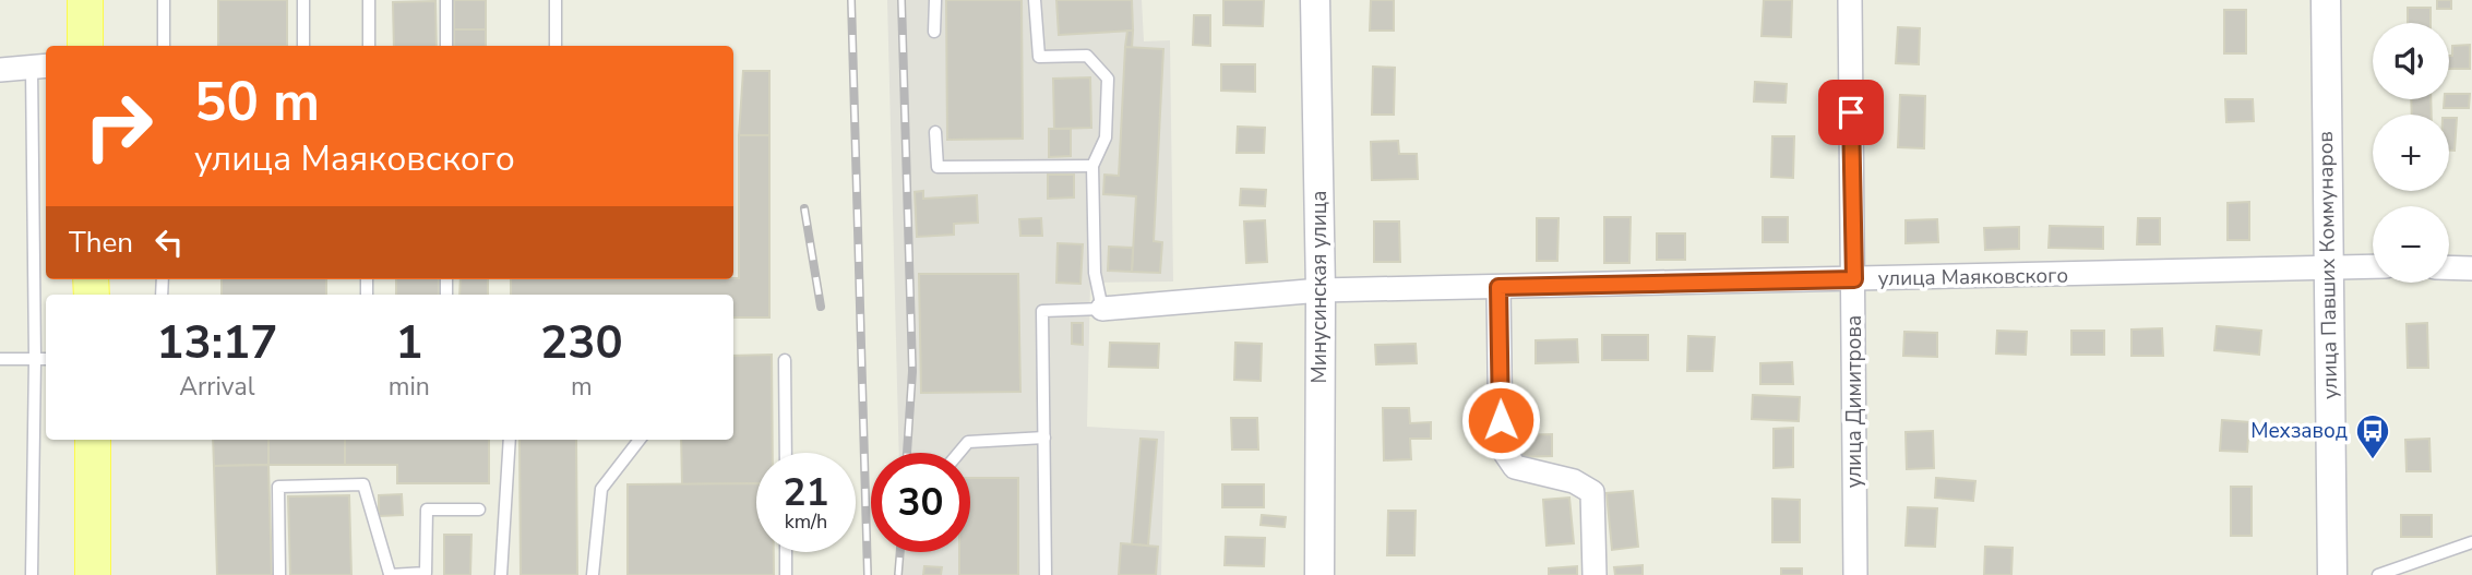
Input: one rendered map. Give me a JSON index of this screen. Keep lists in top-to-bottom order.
{
  "streets": {
    "street": [
      "улица Павших Коммунаров",
      "улица Маяковского",
      "Минусинская улица",
      "улица Димитрова"
    ]
  },
  "crossings": [
    ["улица Павших Коммунаров", "улица Маяковского"],
    ["улица Маяковского", "Минусинская улица"],
    ["улица Маяковского", "улица Димитрова"]
  ],
  "places": {
    "bus stop": ["Мехзавод"]
  },
  "page": {
    "map_buttons": ["+", "−"],
    "turn": ["50 m", "улица Маяковского"],
    "then": "Then",
    "eta": [
      "13:17",
      "Arrival",
      "1",
      "min",
      "230",
      "m"
    ],
    "speed": "21 km/h",
    "limit": "30"
  }
}
